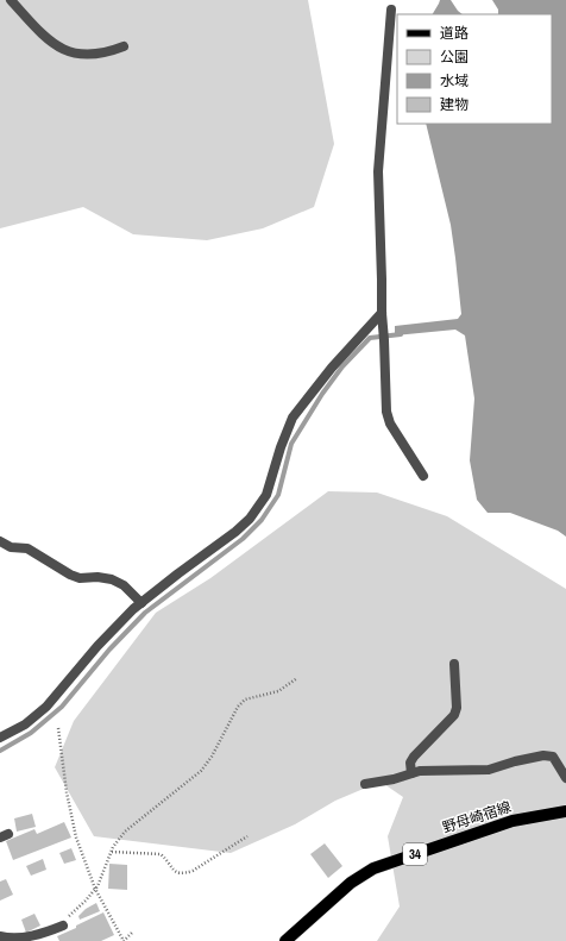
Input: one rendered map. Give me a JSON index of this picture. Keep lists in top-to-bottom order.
{
  "streets": {
    "main road": ["野母崎宿線", "34"]
  },
  "legend": [
    "道路",
    "公園",
    "水域",
    "建物"
  ]
}
